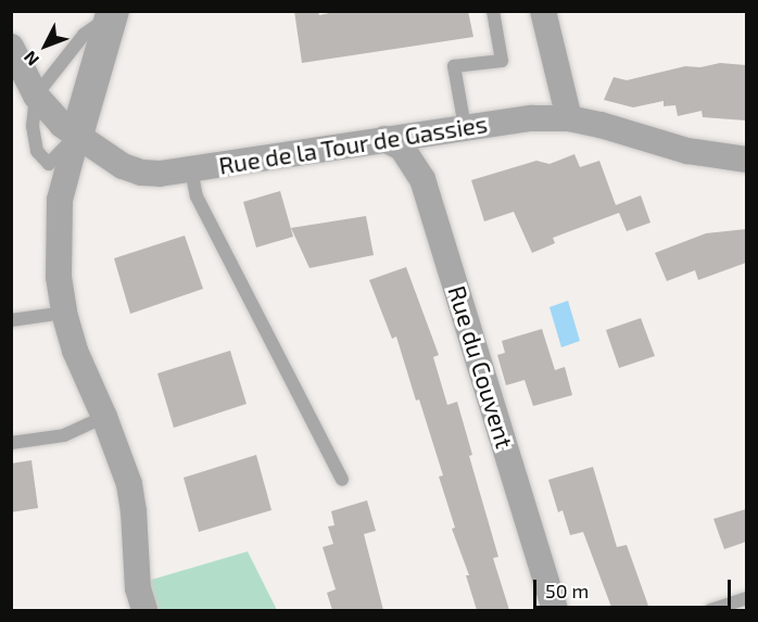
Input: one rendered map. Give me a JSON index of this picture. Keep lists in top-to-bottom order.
{
  "streets": {
    "street": ["Rue de la Tour de Gassies", "Rue du Couvent"]
  },
  "crossings": [
    ["Rue de la Tour de Gassies", "Rue du Couvent"]
  ],
  "scale_bar": "50 m",
  "north": "bottom left"
}
